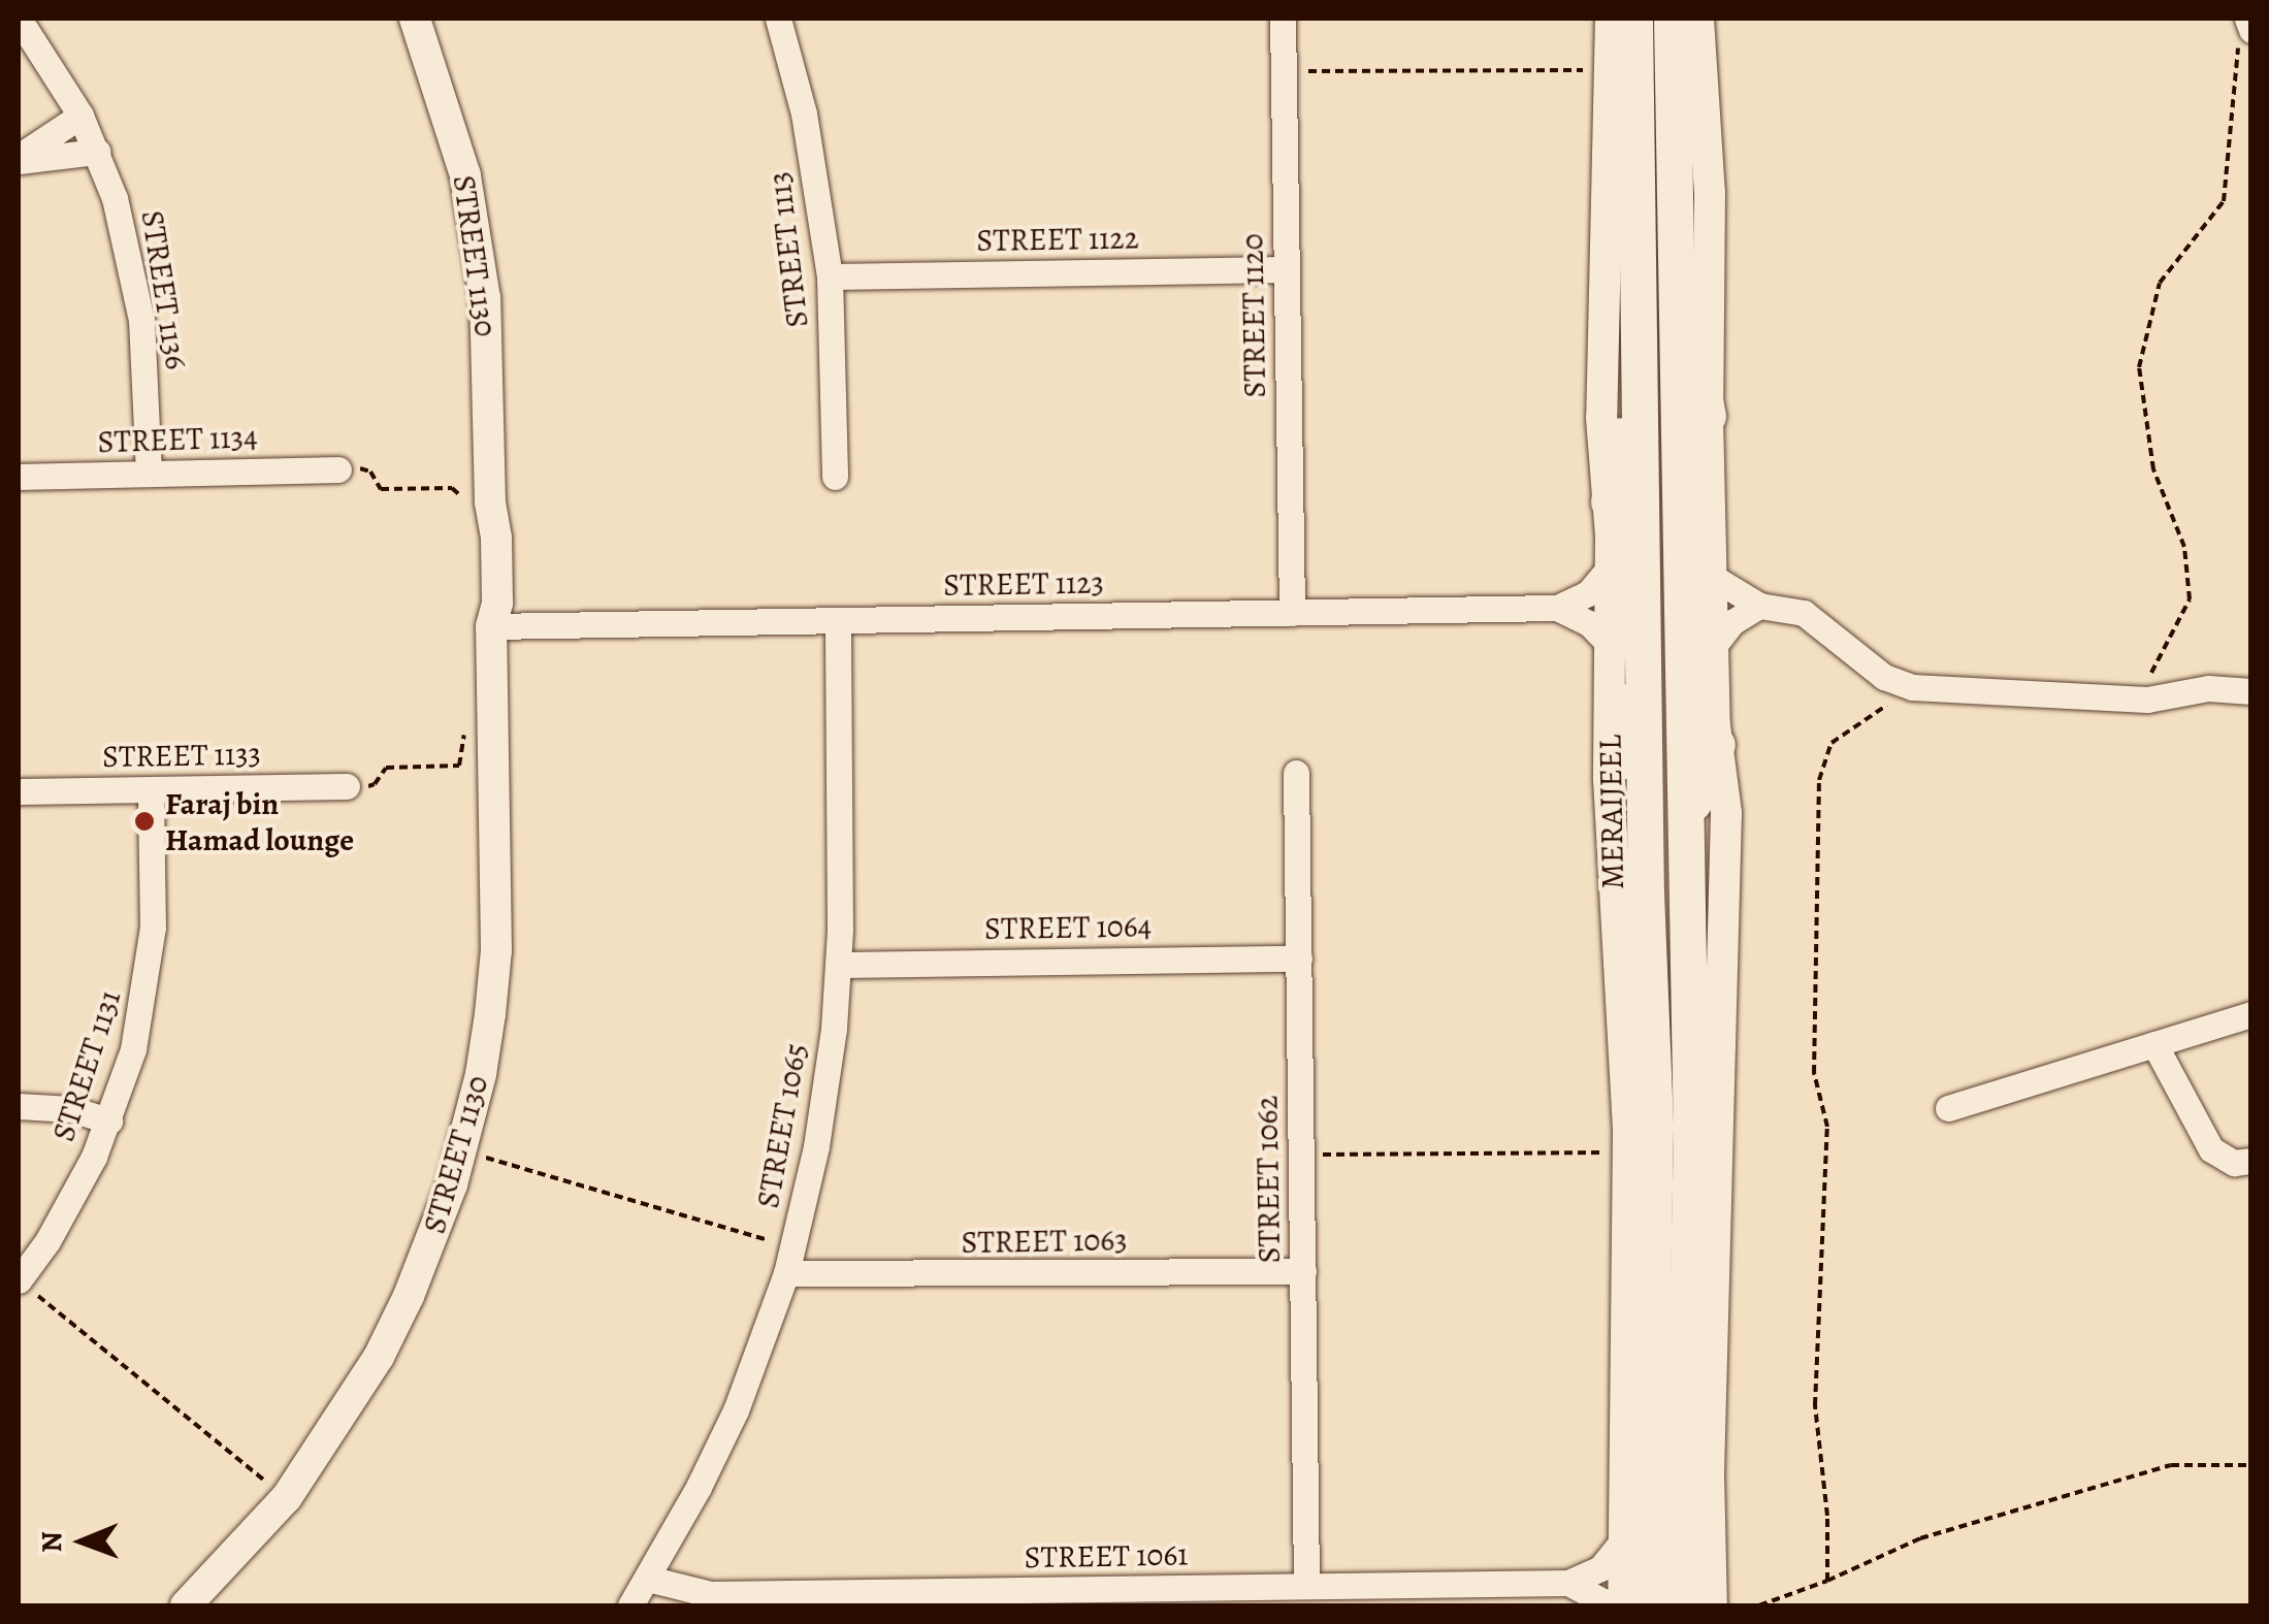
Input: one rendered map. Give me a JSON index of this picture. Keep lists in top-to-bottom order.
{
  "streets": {
    "main road": ["MERAIJEEL"],
    "street": [
      "STREET 1122",
      "STREET 1113",
      "STREET 1130",
      "STREET 1136",
      "STREET 1120",
      "STREET 1134",
      "STREET 1123",
      "STREET 1133",
      "STREET 1064",
      "STREET 1131",
      "STREET 1065",
      "STREET 1062",
      "STREET 1063",
      "STREET 1061"
    ]
  },
  "crossings": [
    ["STREET 1122", "STREET 1113"],
    ["STREET 1122", "STREET 1120"],
    ["STREET 1130", "STREET 1123"],
    ["STREET 1136", "STREET 1134"],
    ["STREET 1120", "STREET 1123"],
    ["STREET 1123", "STREET 1065"],
    ["STREET 1133", "STREET 1131"],
    ["STREET 1064", "STREET 1065"],
    ["STREET 1064", "STREET 1062"],
    ["STREET 1065", "STREET 1063"],
    ["STREET 1065", "STREET 1061"],
    ["STREET 1062", "STREET 1063"],
    ["STREET 1062", "STREET 1061"]
  ],
  "places": ["Faraj bin Hamad lounge"],
  "north": "left"
}
